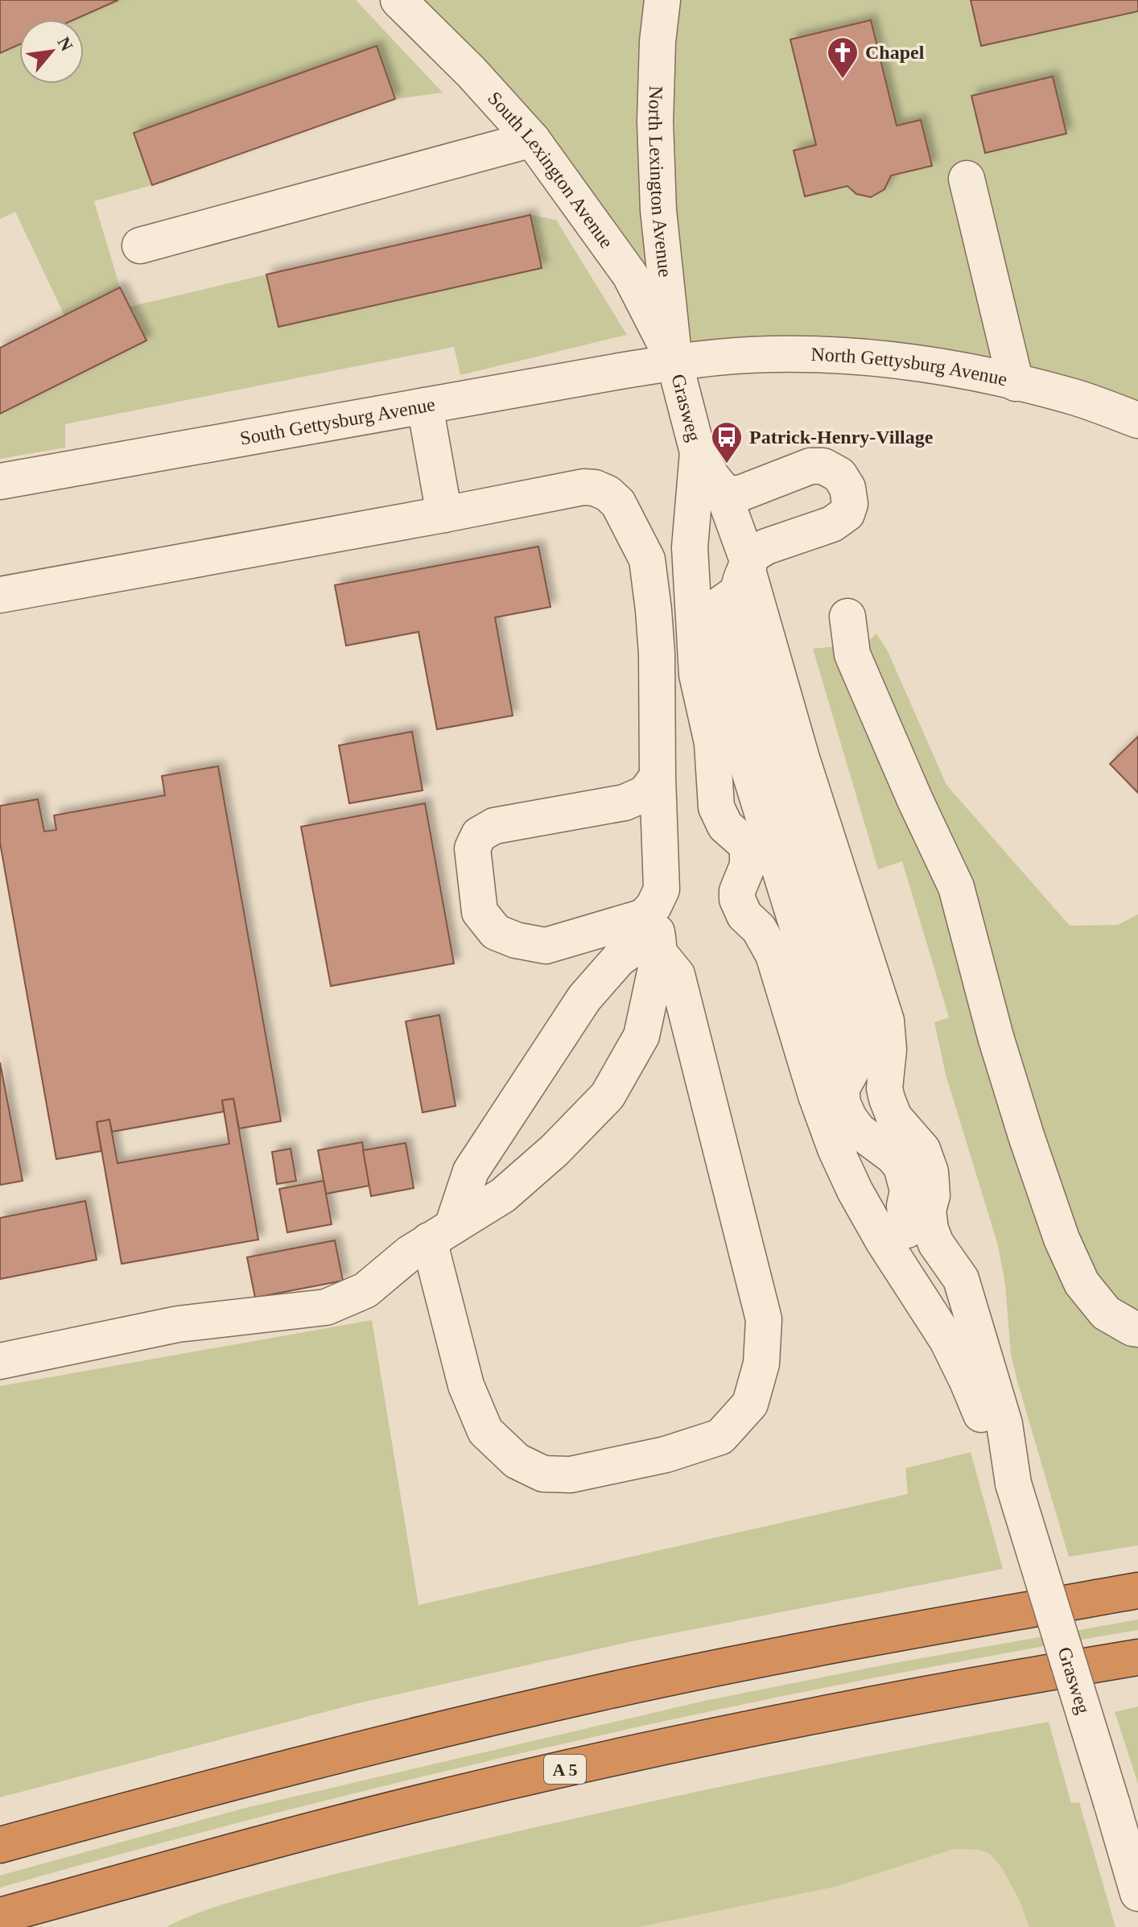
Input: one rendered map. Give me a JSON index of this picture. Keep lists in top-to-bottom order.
{
  "streets": {
    "highway": ["A 5"],
    "street": [
      "South Lexington Avenue",
      "North Lexington Avenue",
      "North Gettysburg Avenue",
      "Grasweg",
      "South Gettysburg Avenue"
    ]
  },
  "crossings": [
    ["South Lexington Avenue", "North Lexington Avenue"],
    ["South Lexington Avenue", "North Gettysburg Avenue"],
    ["South Lexington Avenue", "Grasweg"],
    ["South Lexington Avenue", "South Gettysburg Avenue"],
    ["North Lexington Avenue", "North Gettysburg Avenue"],
    ["North Lexington Avenue", "Grasweg"],
    ["North Lexington Avenue", "South Gettysburg Avenue"],
    ["North Gettysburg Avenue", "Grasweg"],
    ["North Gettysburg Avenue", "South Gettysburg Avenue"],
    ["Grasweg", "South Gettysburg Avenue"]
  ],
  "places": {
    "church": ["Chapel"],
    "bus stop": ["Patrick-Henry-Village"]
  },
  "north": "top right"
}
